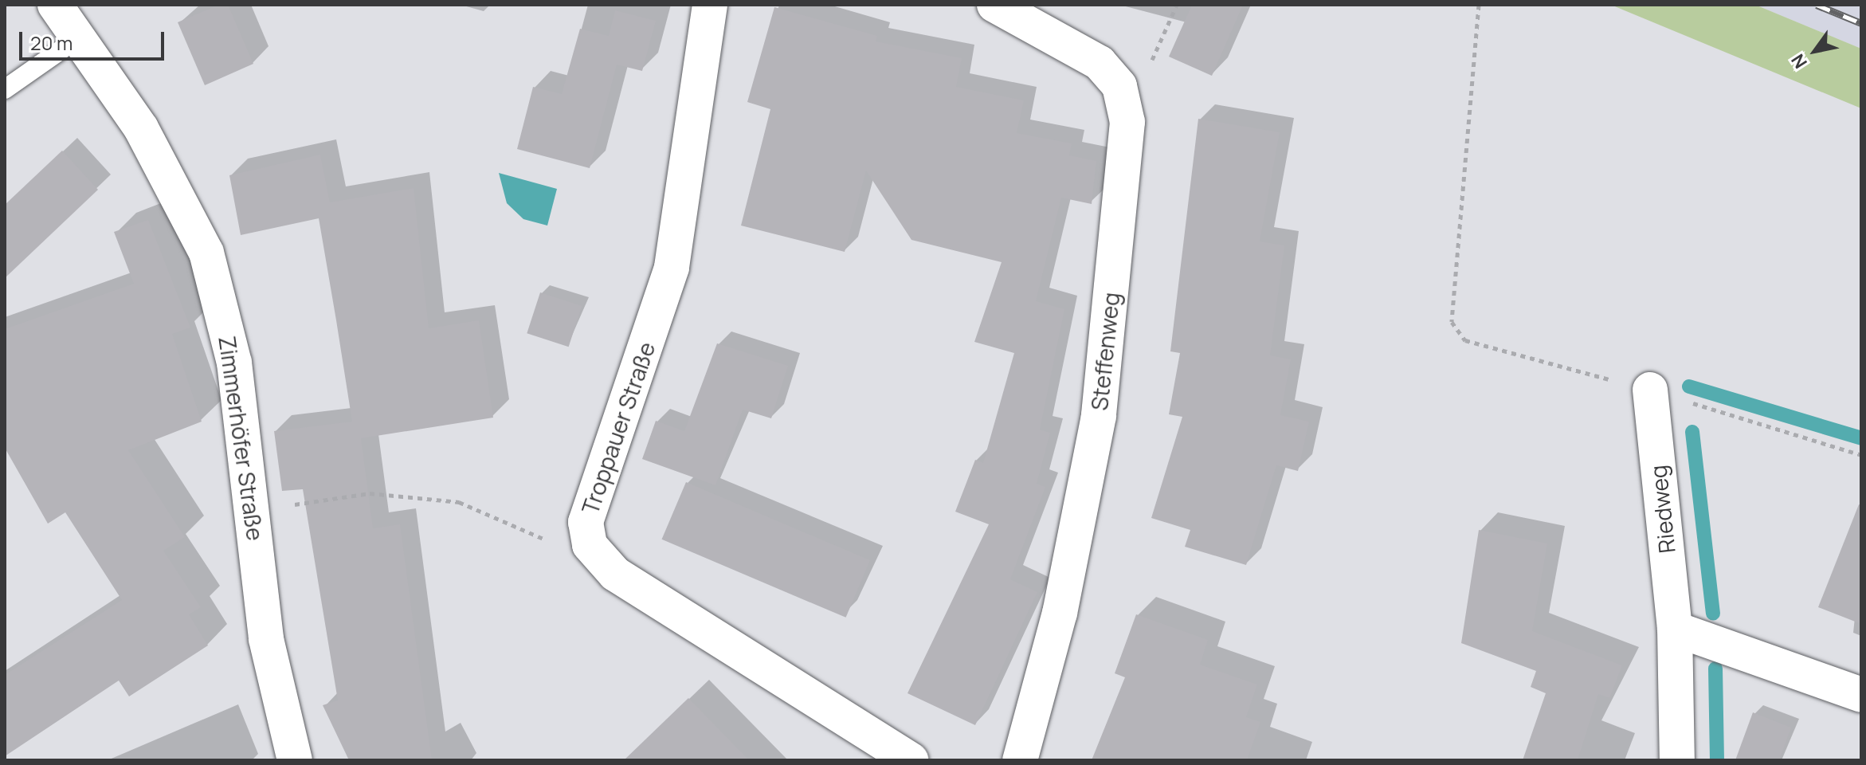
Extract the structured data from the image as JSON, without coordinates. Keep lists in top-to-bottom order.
{
  "streets": {
    "street": [
      "Steffenweg",
      "Troppauer Straße",
      "Zimmerhöfer Straße",
      "Riedweg"
    ]
  },
  "scale_bar": "20 m",
  "north": "bottom left"
}
